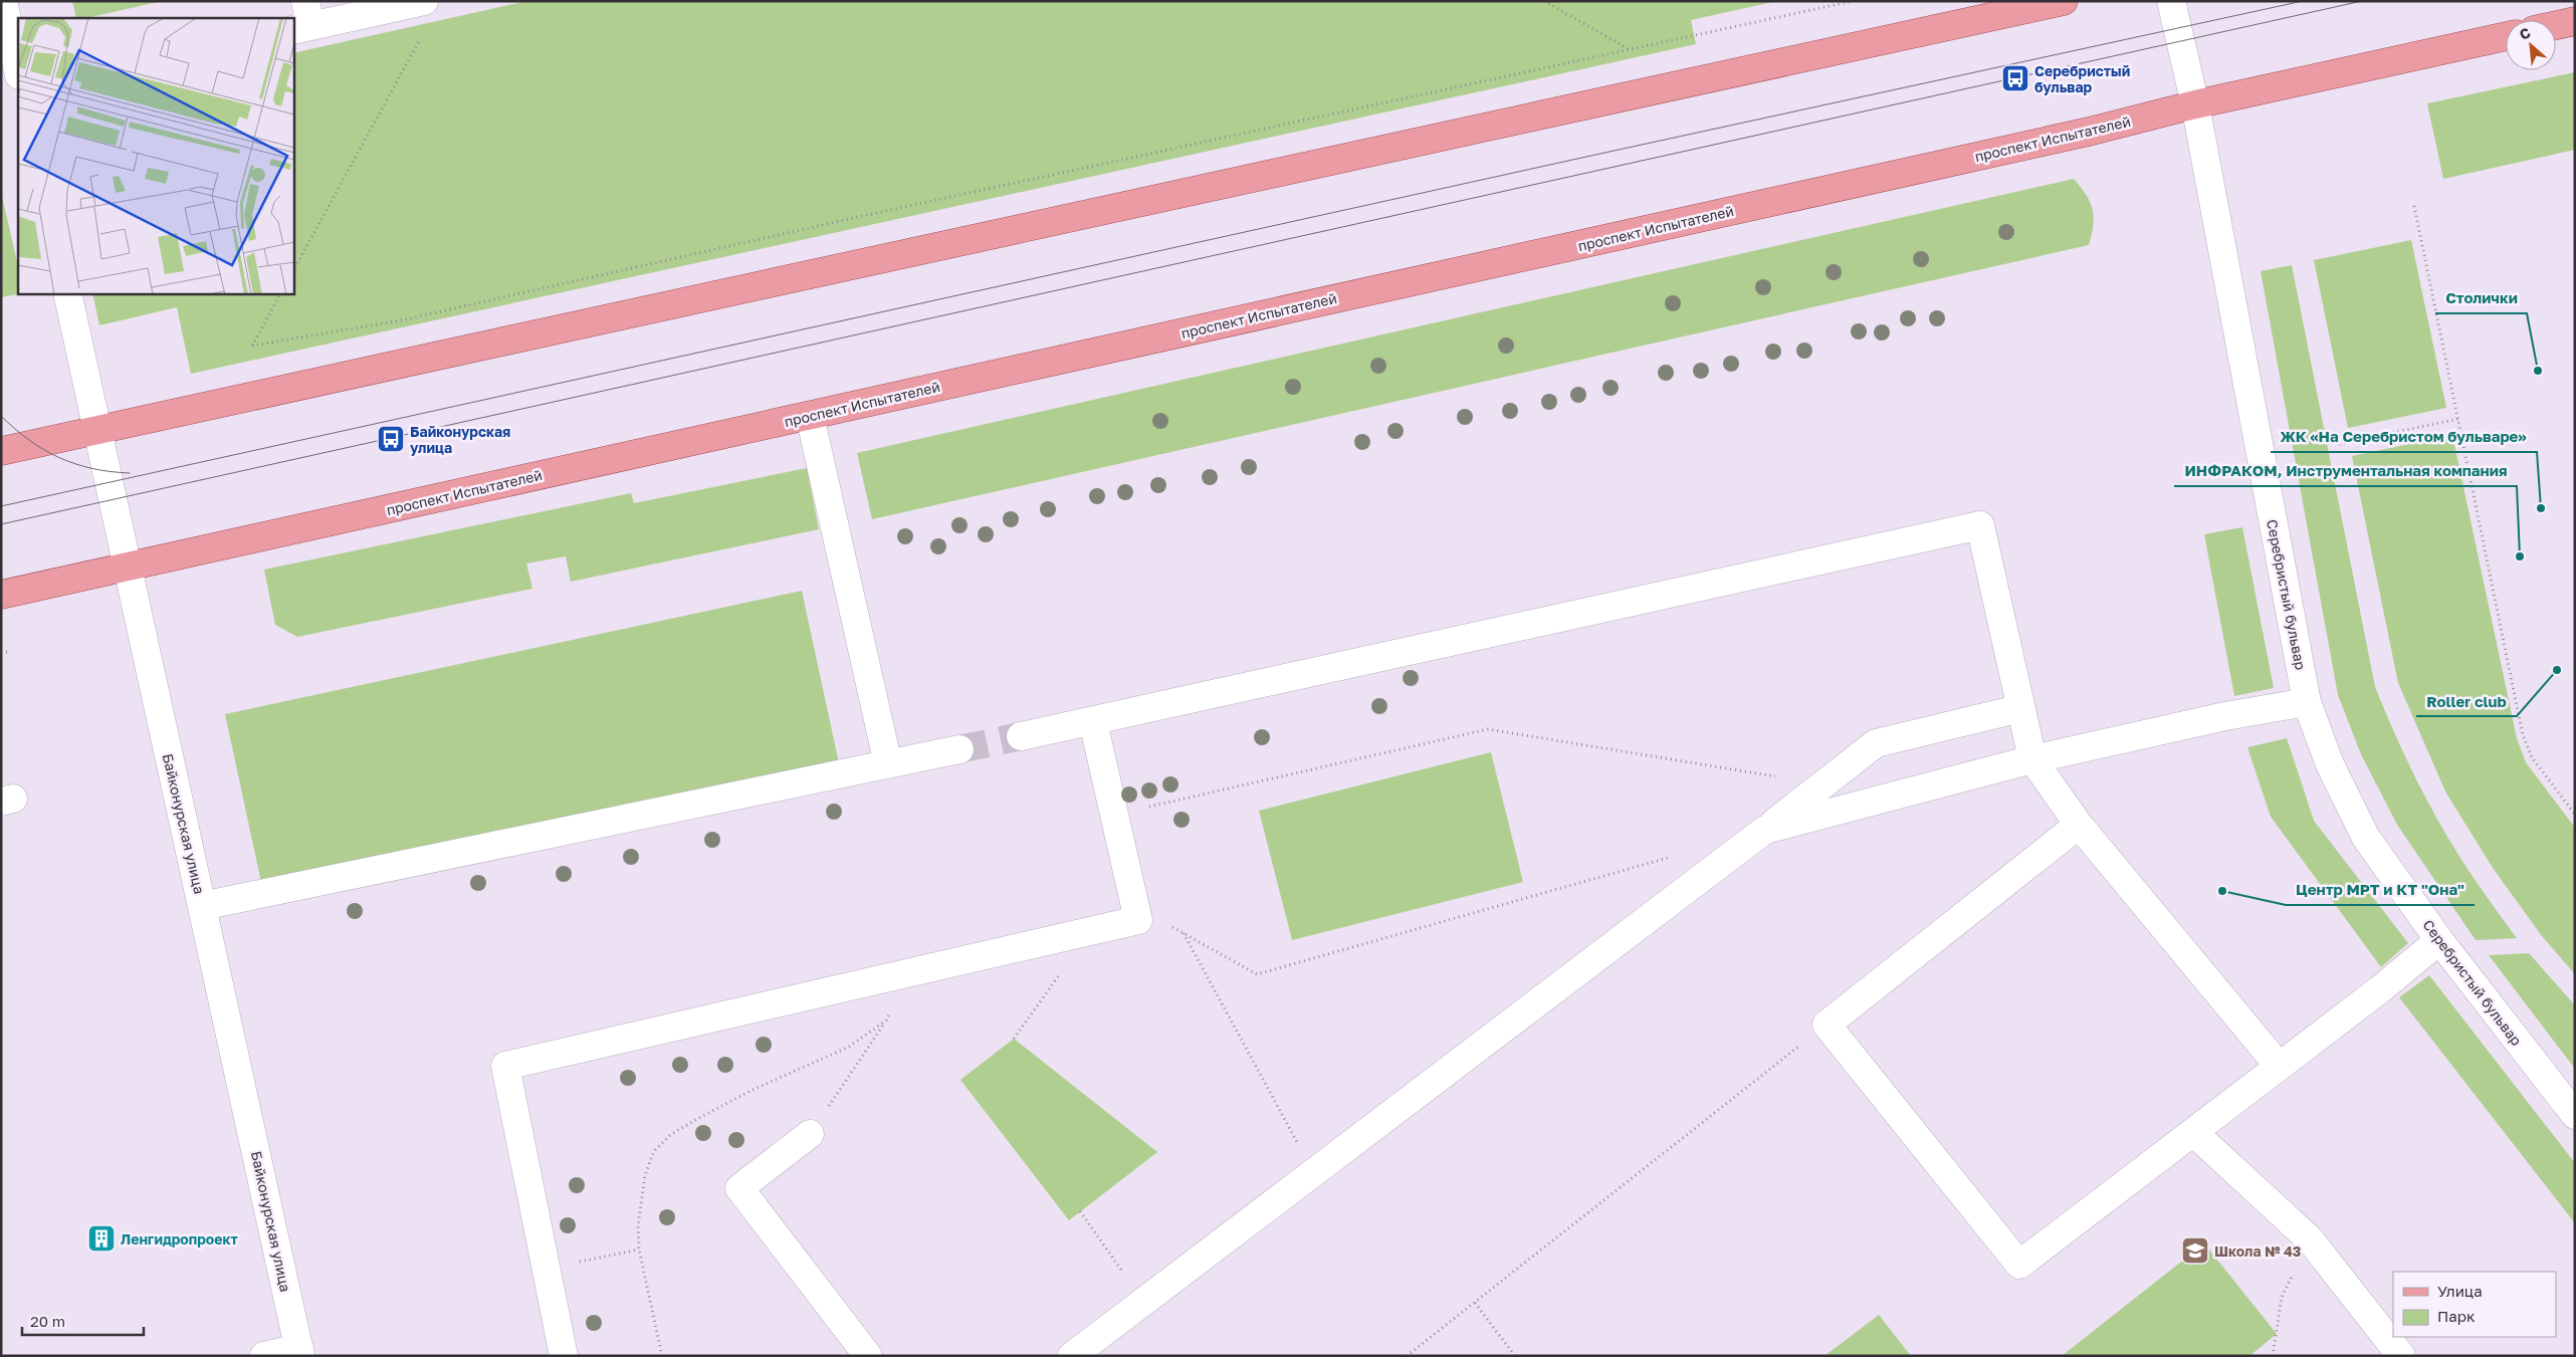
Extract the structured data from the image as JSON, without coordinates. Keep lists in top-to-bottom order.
{
  "streets": {
    "main road": ["проспект Испытателей"],
    "street": ["Серебристый бульвар", "Байконурская улица"]
  },
  "crossings": [
    ["проспект Испытателей", "Серебристый бульвар"],
    ["проспект Испытателей", "Байконурская улица"]
  ],
  "places": {
    "bus stop": ["Серебристый бульвар", "Байконурская улица"],
    "other": [
      "Столички",
      "ЖК «На Серебристом бульваре»",
      "ИНФРАКОМ, Инструментальная компания",
      "Roller club",
      "Центр МРТ и КТ \"Она\""
    ],
    "building": ["Ленгидропроект"],
    "school or university": ["Школа № 43"]
  },
  "legend": ["Улица", "Парк"],
  "scale_bar": "20 m",
  "north": "top left"
}
